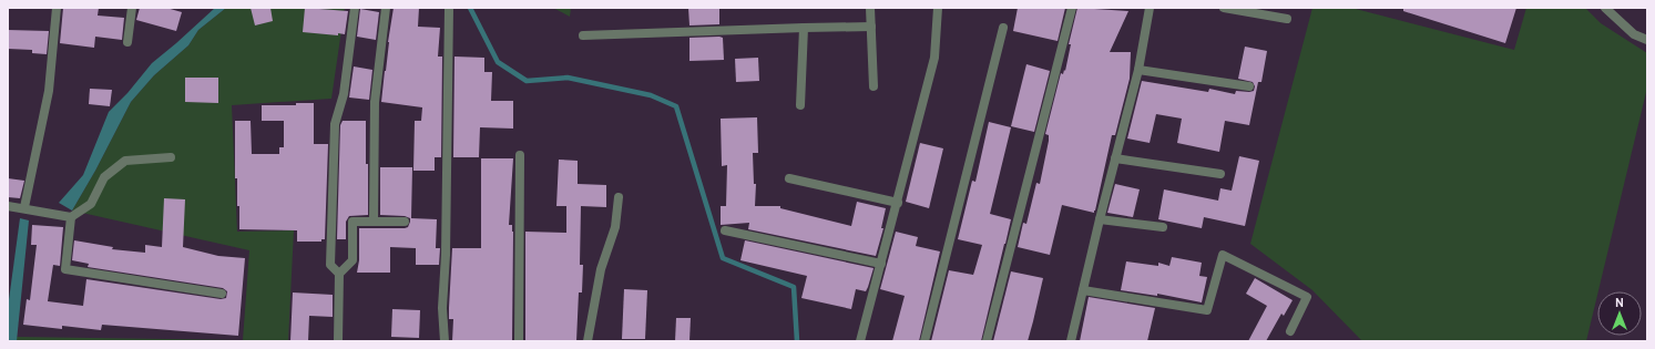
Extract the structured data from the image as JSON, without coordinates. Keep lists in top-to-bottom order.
{
  "north": "top"
}
